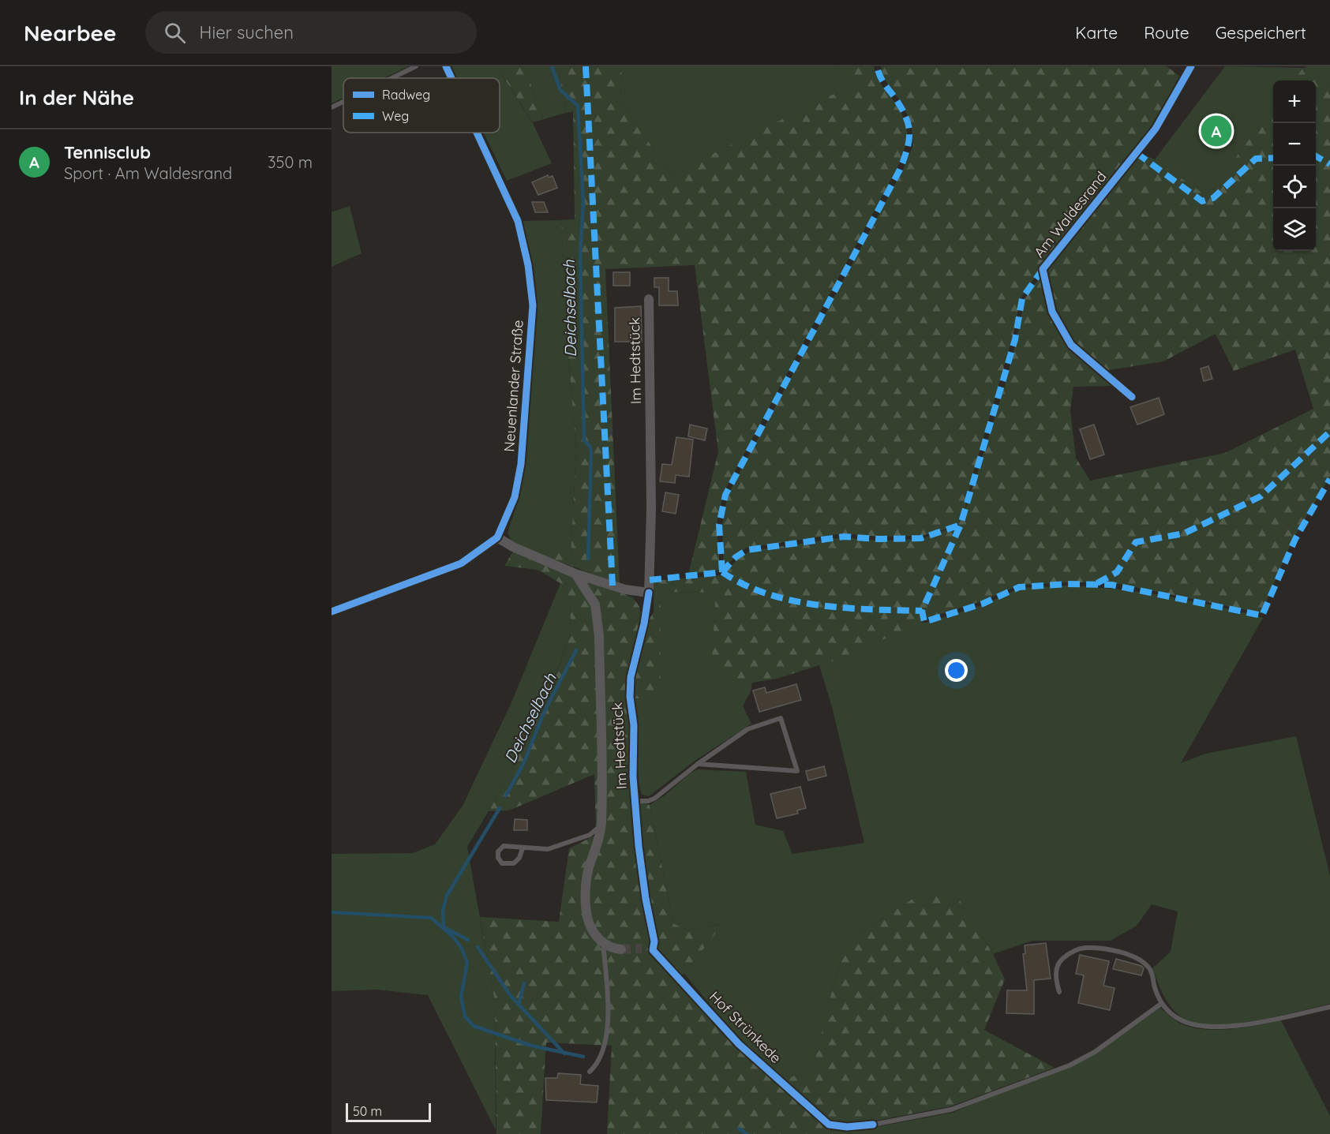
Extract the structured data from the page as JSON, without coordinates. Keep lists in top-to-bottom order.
{
  "streets": {
    "street": [
      "Am Waldesrand",
      "Im Hedtstück",
      "Neuenlander Straße",
      "Hof Strünkede"
    ]
  },
  "crossings": [
    ["Im Hedtstück", "Hof Strünkede"]
  ],
  "water": ["Deichselbach"],
  "legend": ["Radweg", "Weg"],
  "scale_bar": "50 m",
  "page": {
    "header": "Nearbee",
    "search": "Hier suchen",
    "nav": ["Karte", "Route", "Gespeichert"],
    "heading": "In der Nähe",
    "map_buttons": ["+", "−"],
    "pins": "A",
    "list": [
      {
        "mark": "A",
        "name": "Tennisclub",
        "note": "Sport · Am Waldesrand",
        "value": "350 m"
      }
    ],
    "scale": "50 m"
  }
}
